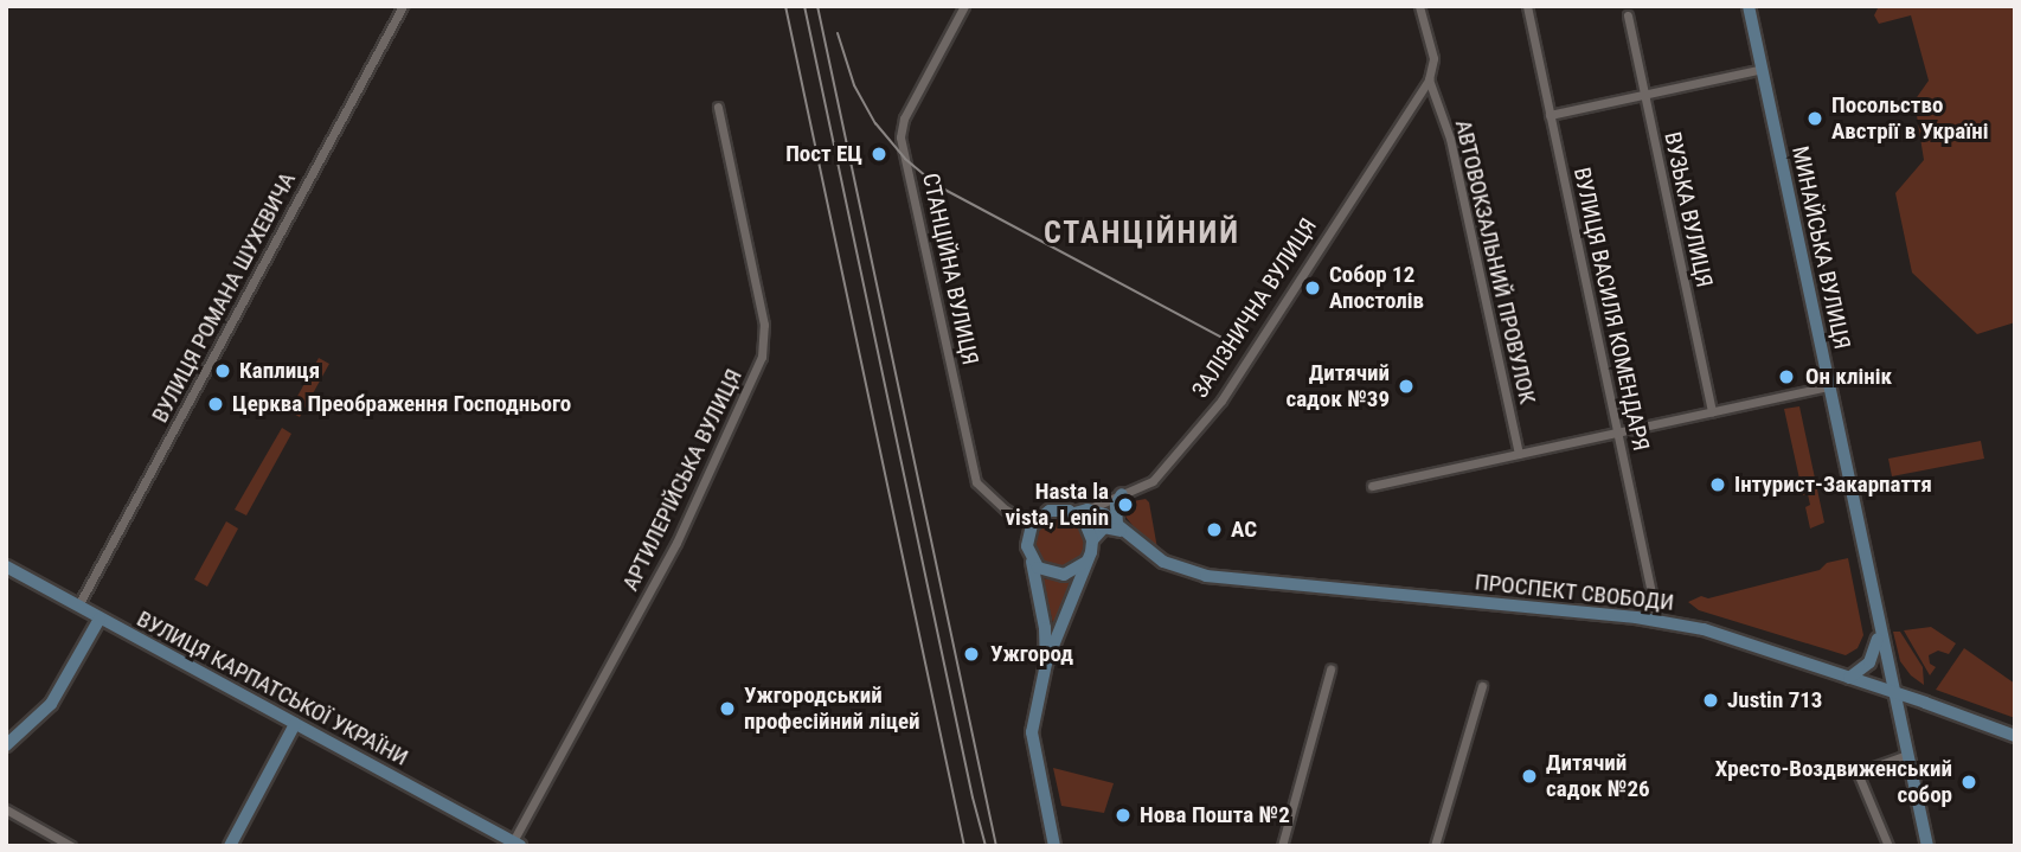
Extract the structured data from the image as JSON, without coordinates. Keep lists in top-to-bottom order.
{
  "streets": {
    "main road": ["МИНАЙСЬКА ВУЛИЦЯ", "ПРОСПЕКТ СВОБОДИ", "ВУЛИЦЯ КАРПАТСЬКОЇ УКРАЇНИ"],
    "street": [
      "ВУЗЬКА ВУЛИЦЯ",
      "АВТОВОКЗАЛЬНИЙ ПРОВУЛОК",
      "СТАНЦІЙНА ВУЛИЦЯ",
      "ВУЛИЦЯ РОМАНА ШУХЕВИЧА",
      "ЗАЛІЗНИЧНА ВУЛИЦЯ",
      "ВУЛИЦЯ ВАСИЛЯ КОМЕНДАРЯ",
      "АРТИЛЕРІЙСЬКА ВУЛИЦЯ"
    ]
  },
  "crossings": [
    ["МИНАЙСЬКА ВУЛИЦЯ", "ПРОСПЕКТ СВОБОДИ"],
    ["АВТОВОКЗАЛЬНИЙ ПРОВУЛОК", "ЗАЛІЗНИЧНА ВУЛИЦЯ"],
    ["СТАНЦІЙНА ВУЛИЦЯ", "ЗАЛІЗНИЧНА ВУЛИЦЯ"],
    ["СТАНЦІЙНА ВУЛИЦЯ", "ПРОСПЕКТ СВОБОДИ"],
    ["ВУЛИЦЯ РОМАНА ШУХЕВИЧА", "ВУЛИЦЯ КАРПАТСЬКОЇ УКРАЇНИ"],
    ["ЗАЛІЗНИЧНА ВУЛИЦЯ", "ПРОСПЕКТ СВОБОДИ"],
    ["ВУЛИЦЯ ВАСИЛЯ КОМЕНДАРЯ", "ПРОСПЕКТ СВОБОДИ"],
    ["АРТИЛЕРІЙСЬКА ВУЛИЦЯ", "ВУЛИЦЯ КАРПАТСЬКОЇ УКРАЇНИ"]
  ],
  "districts": ["СТАНЦІЙНИЙ"],
  "places": [
    "Посольство Австрії в Україні",
    "Пост ЕЦ",
    "Собор 12 Апостолів",
    "Каплиця",
    "Он клінік",
    "Дитячий садок №39",
    "Церква Преображення Господнього",
    "Інтурист-Закарпаття",
    "Hasta la vista, Lenin",
    "AC",
    "Ужгород",
    "Justin 713",
    "Ужгородський професійний ліцей",
    "Дитячий садок №26",
    "Хресто-Воздвиженський собор",
    "Нова Пошта №2"
  ]
}
